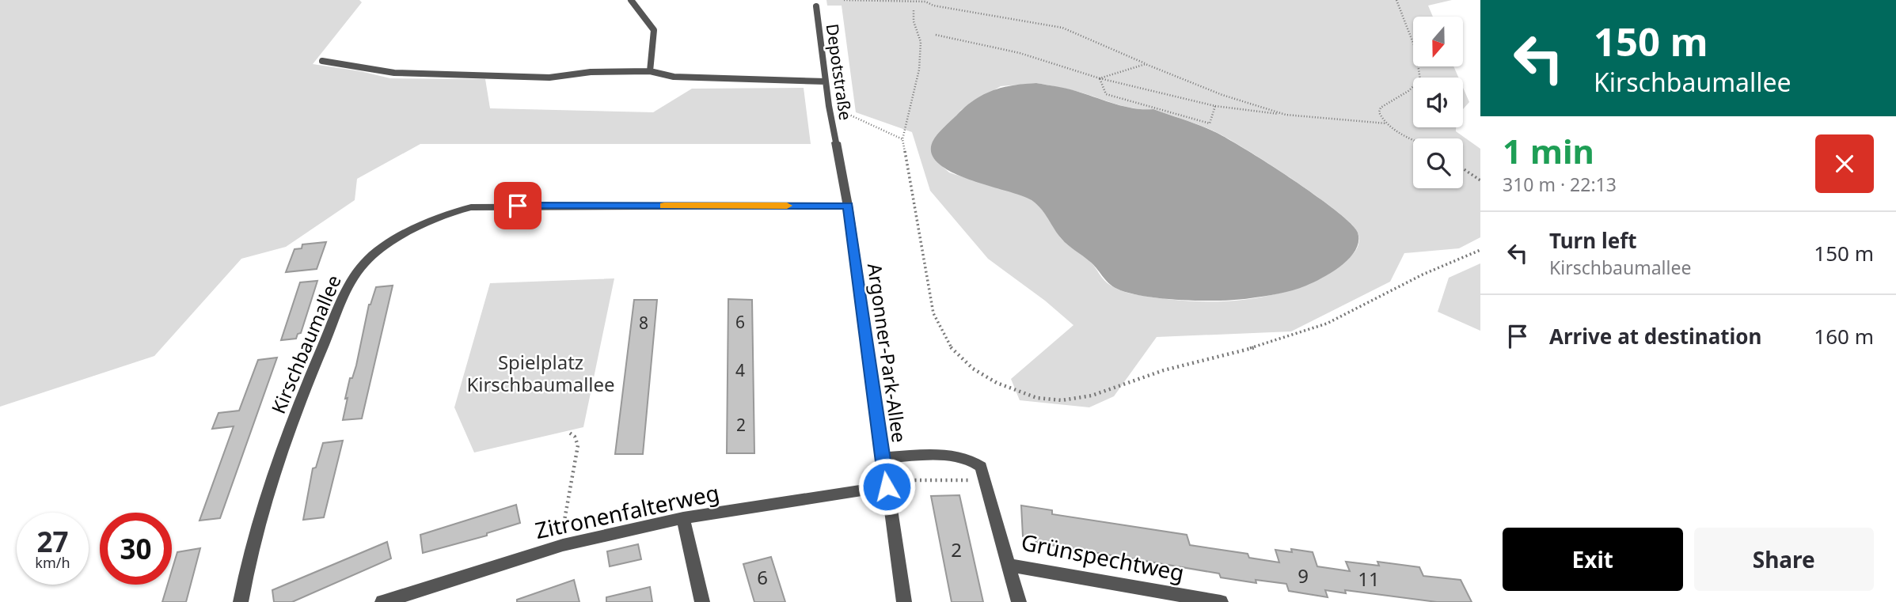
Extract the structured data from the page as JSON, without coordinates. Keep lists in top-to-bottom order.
{
  "streets": {
    "street": [
      "Kirschbaumallee",
      "Argonner-Park-Allee",
      "Zitronenfalterweg",
      "Grünspechtweg"
    ],
    "lane": ["Depotstraße"]
  },
  "crossings": [
    ["Depotstraße", "Argonner-Park-Allee"],
    ["Kirschbaumallee", "Argonner-Park-Allee"],
    ["Argonner-Park-Allee", "Zitronenfalterweg"],
    ["Argonner-Park-Allee", "Grünspechtweg"]
  ],
  "parks": ["Spielplatz Kirschbaumallee"],
  "house_numbers": [
    "6",
    "8",
    "4",
    "2",
    "2",
    "9",
    "6",
    "11"
  ],
  "north": "bottom",
  "page": {
    "turn": ["150 m", "Kirschbaumallee"],
    "heading": ["1 min", "310 m · 22:13"],
    "list": [
      {
        "name": "Turn left",
        "note": "Kirschbaumallee",
        "value": "150 m"
      },
      {
        "name": "Arrive at destination",
        "value": "160 m"
      }
    ],
    "speed": "27 km/h",
    "limit": "30",
    "buttons": ["Exit", "Share"]
  }
}
